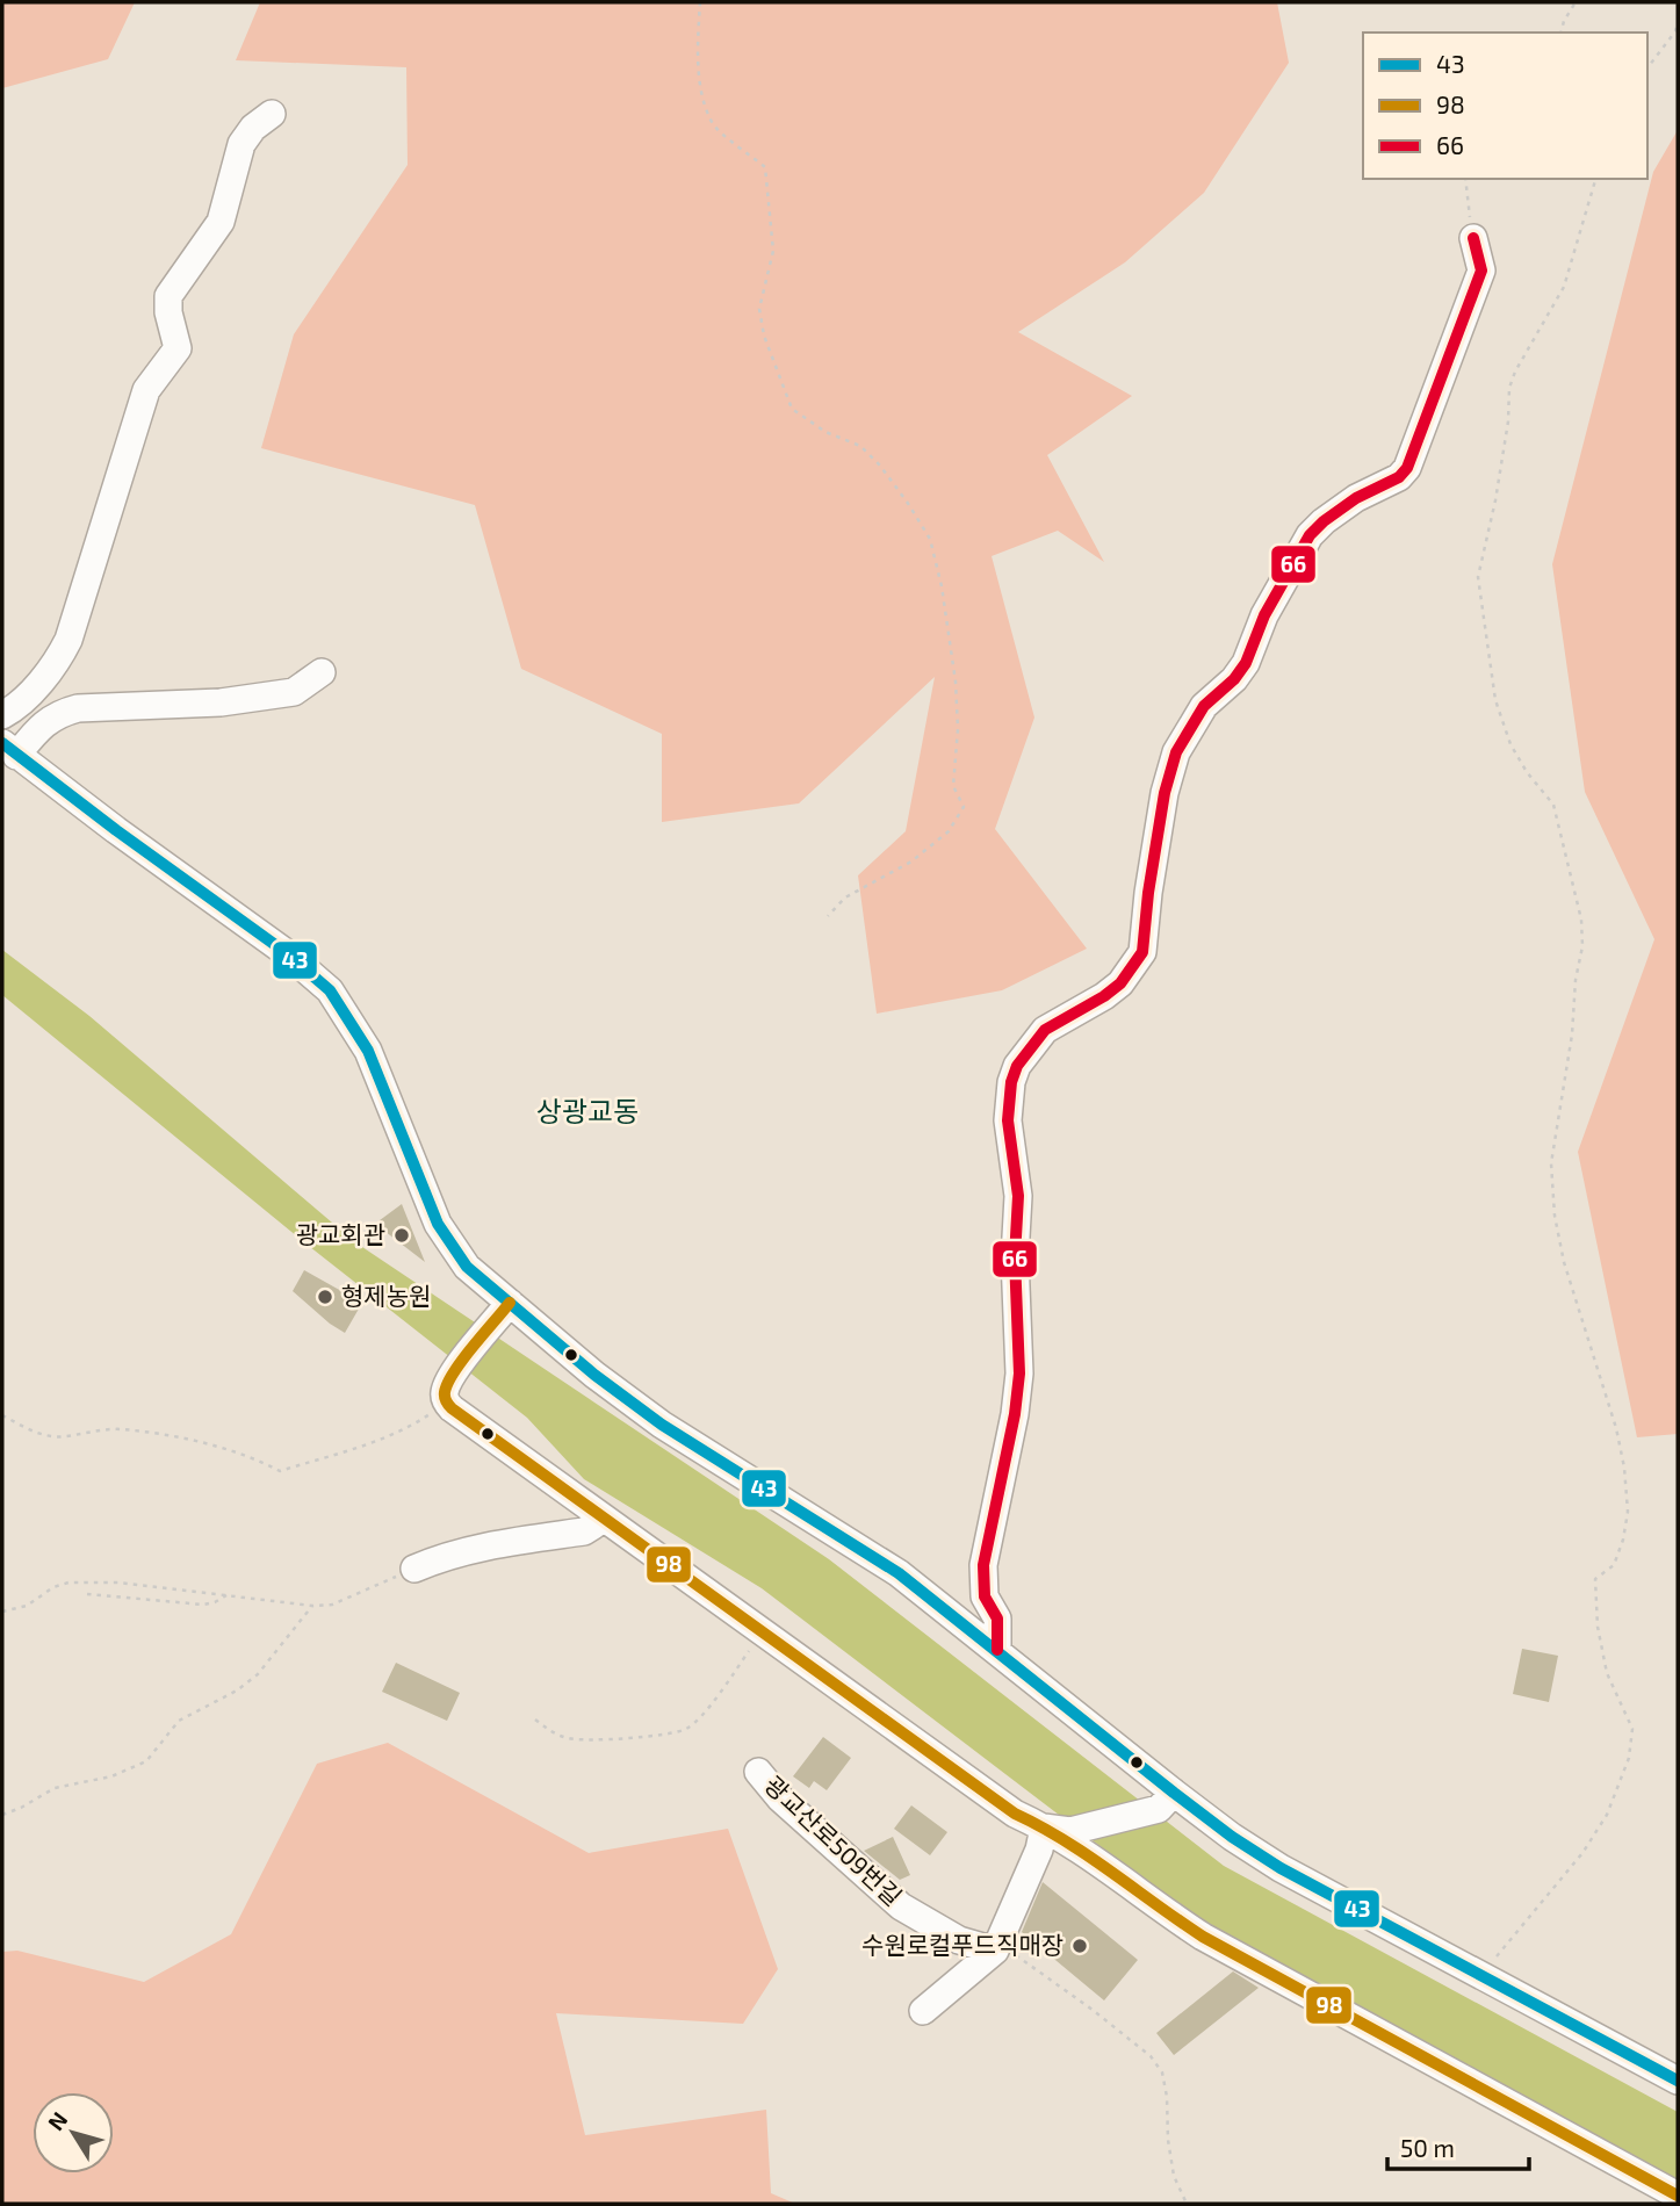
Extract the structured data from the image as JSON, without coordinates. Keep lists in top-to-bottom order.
{
  "streets": {
    "street": ["광교산로509번길"]
  },
  "districts": ["상광교동"],
  "places": ["광교회관", "형제농원", "수원로컬푸드직매장"],
  "lines": ["transit line 66", "transit line 43", "transit line 98"],
  "legend": ["43", "98", "66"],
  "scale_bar": "50 m",
  "north": "top left"
}
